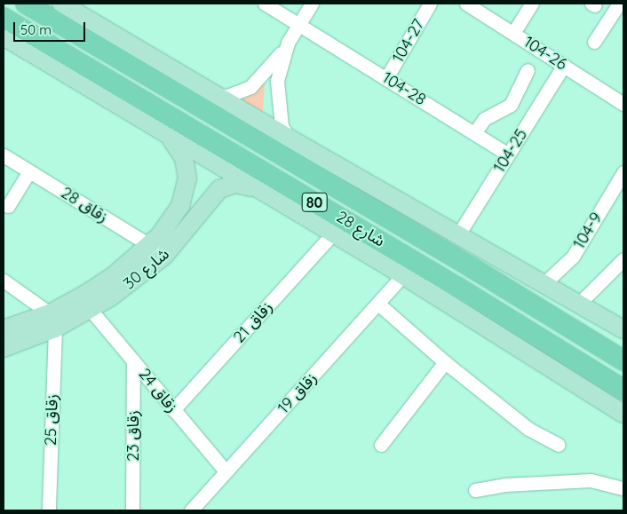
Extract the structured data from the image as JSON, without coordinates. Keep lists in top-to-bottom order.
{
  "streets": {
    "highway": ["80", "شارع 28"],
    "main road": ["شارع 30"],
    "street": [
      "104-27",
      "104-26",
      "104-28",
      "104-25",
      "زقاق 28",
      "104-9",
      "زقاق 21",
      "زقاق 24",
      "زقاق 19",
      "زقاق 25",
      "زقاق 23"
    ]
  },
  "crossings": [
    ["104-27", "104-28"],
    ["104-26", "104-25"],
    ["104-28", "104-25"],
    ["زقاق 28", "شارع 30"],
    ["شارع 30", "زقاق 24"],
    ["شارع 30", "زقاق 25"],
    ["زقاق 21", "زقاق 24"],
    ["زقاق 24", "زقاق 19"],
    ["زقاق 24", "زقاق 23"]
  ],
  "scale_bar": "50 m"
}
